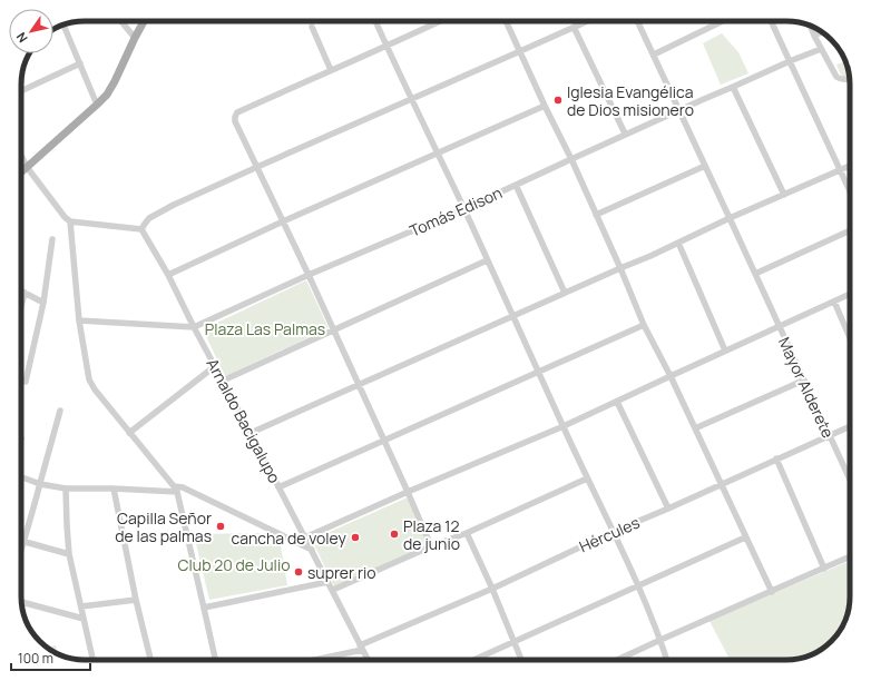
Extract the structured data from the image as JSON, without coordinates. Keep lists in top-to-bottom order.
{
  "streets": {
    "street": [
      "Tomás Edison",
      "Mayor Alderete",
      "Arnaldo Bacigalupo",
      "Hércules"
    ]
  },
  "crossings": [
    ["Tomás Edison", "Mayor Alderete"],
    ["Tomás Edison", "Arnaldo Bacigalupo"],
    ["Mayor Alderete", "Hércules"],
    ["Arnaldo Bacigalupo", "Hércules"]
  ],
  "parks": ["Plaza Las Palmas", "Club 20 de Julio"],
  "places": [
    "Iglesia Evangélica de Dios misionero",
    "Capilla Señor de las palmas",
    "Plaza 12 de junio",
    "cancha de voley",
    "suprer rio"
  ],
  "scale_bar": "100 m",
  "north": "bottom left"
}
